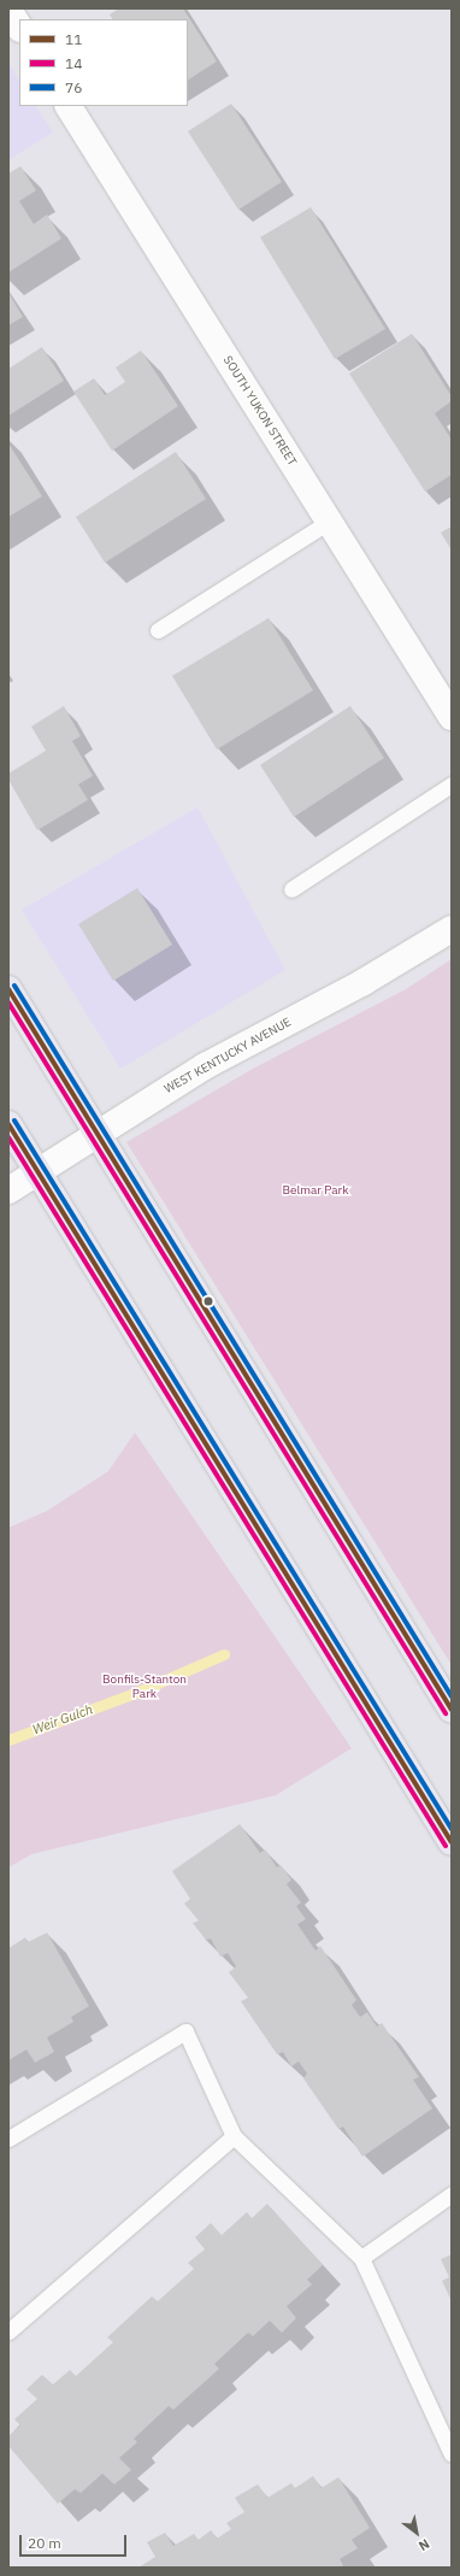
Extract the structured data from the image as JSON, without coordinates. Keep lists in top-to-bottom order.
{
  "streets": {
    "street": ["SOUTH YUKON STREET", "WEST KENTUCKY AVENUE"]
  },
  "water": ["Weir Gulch"],
  "parks": ["Belmar Park", "Bonfils-Stanton Park"],
  "lines": ["transit line 76", "transit line 11", "transit line 14"],
  "legend": ["11", "14", "76"],
  "scale_bar": "20 m",
  "north": "bottom right"
}
